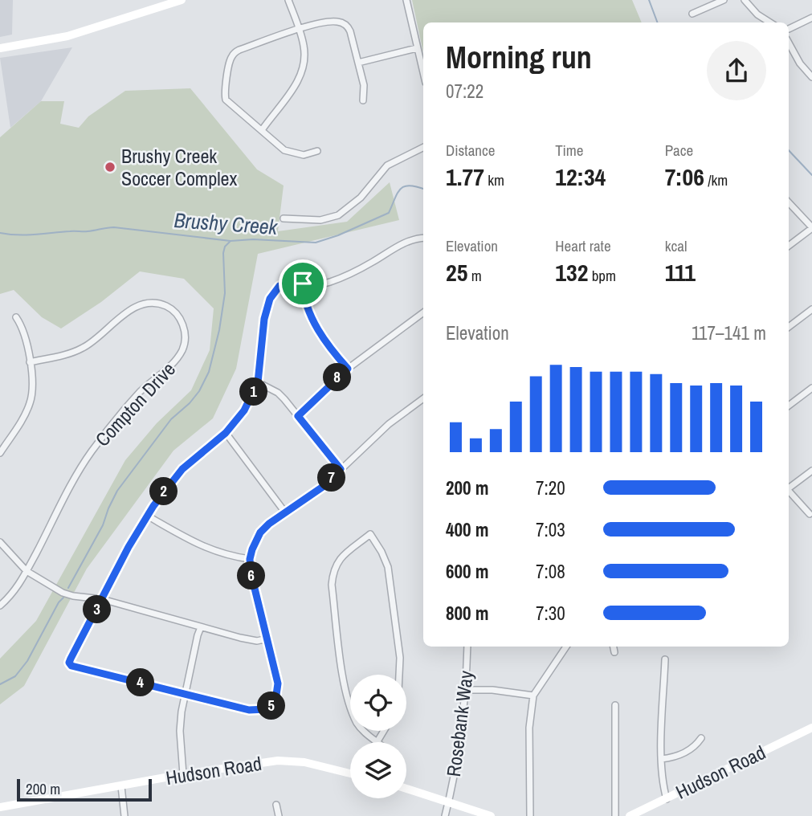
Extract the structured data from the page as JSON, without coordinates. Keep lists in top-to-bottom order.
{
  "streets": {
    "street": ["Compton Drive", "Rosebank Way", "Hudson Road"]
  },
  "water": ["Brushy Creek"],
  "places": ["Brushy Creek Soccer Complex"],
  "scale_bar": "200 m",
  "page": {
    "heading": ["Morning run", "07:22"],
    "stats": [
      ["Distance", "1.77 km"],
      ["Time", "12:34"],
      ["Pace", "7:06 /km"],
      ["Elevation", "25 m"],
      ["Heart rate", "132 bpm"],
      ["kcal", "111"]
    ],
    "chart": ["Elevation", "117–141 m"],
    "pins": [
      "8",
      "1",
      "7",
      "2",
      "6",
      "3",
      "4",
      "5"
    ],
    "list": [
      {
        "name": "200 m",
        "note": "7:20"
      },
      {
        "name": "400 m",
        "note": "7:03"
      },
      {
        "name": "600 m",
        "note": "7:08"
      },
      {
        "name": "800 m",
        "note": "7:30"
      }
    ],
    "scale": "200 m"
  }
}
